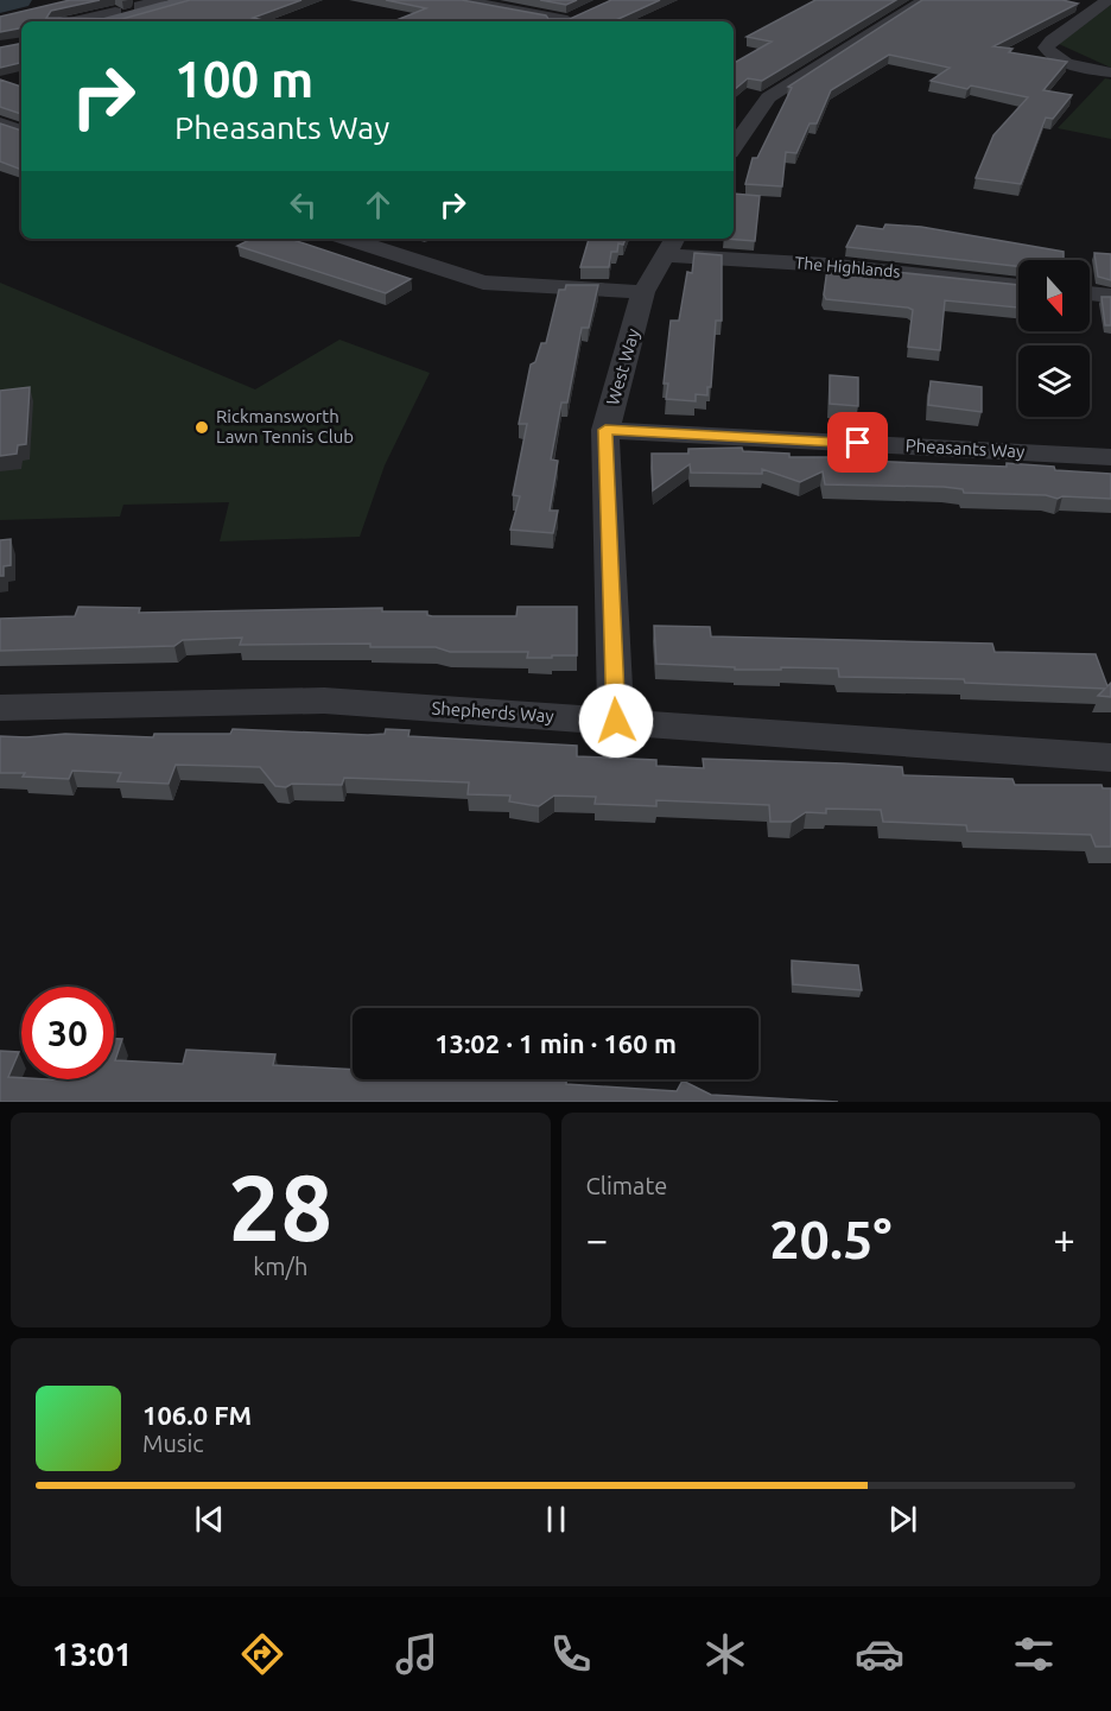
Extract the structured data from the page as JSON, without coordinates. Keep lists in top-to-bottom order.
{
  "streets": {
    "street": [
      "The Highlands",
      "West Way",
      "Pheasants Way",
      "Shepherds Way"
    ]
  },
  "crossings": [
    ["The Highlands", "West Way"],
    ["West Way", "Pheasants Way"],
    ["West Way", "Shepherds Way"]
  ],
  "places": ["Rickmansworth Lawn Tennis Club"],
  "north": "bottom",
  "page": {
    "turn": ["100 m", "Pheasants Way"],
    "limit": "30",
    "trip": "13:02 · 1 min · 160 m",
    "tile": [
      ["28", "km/h"],
      "Climate"
    ],
    "heat": ["−", "20.5°", "+"],
    "song": ["106.0 FM", "Music"],
    "tabs": "13:01"
  }
}
